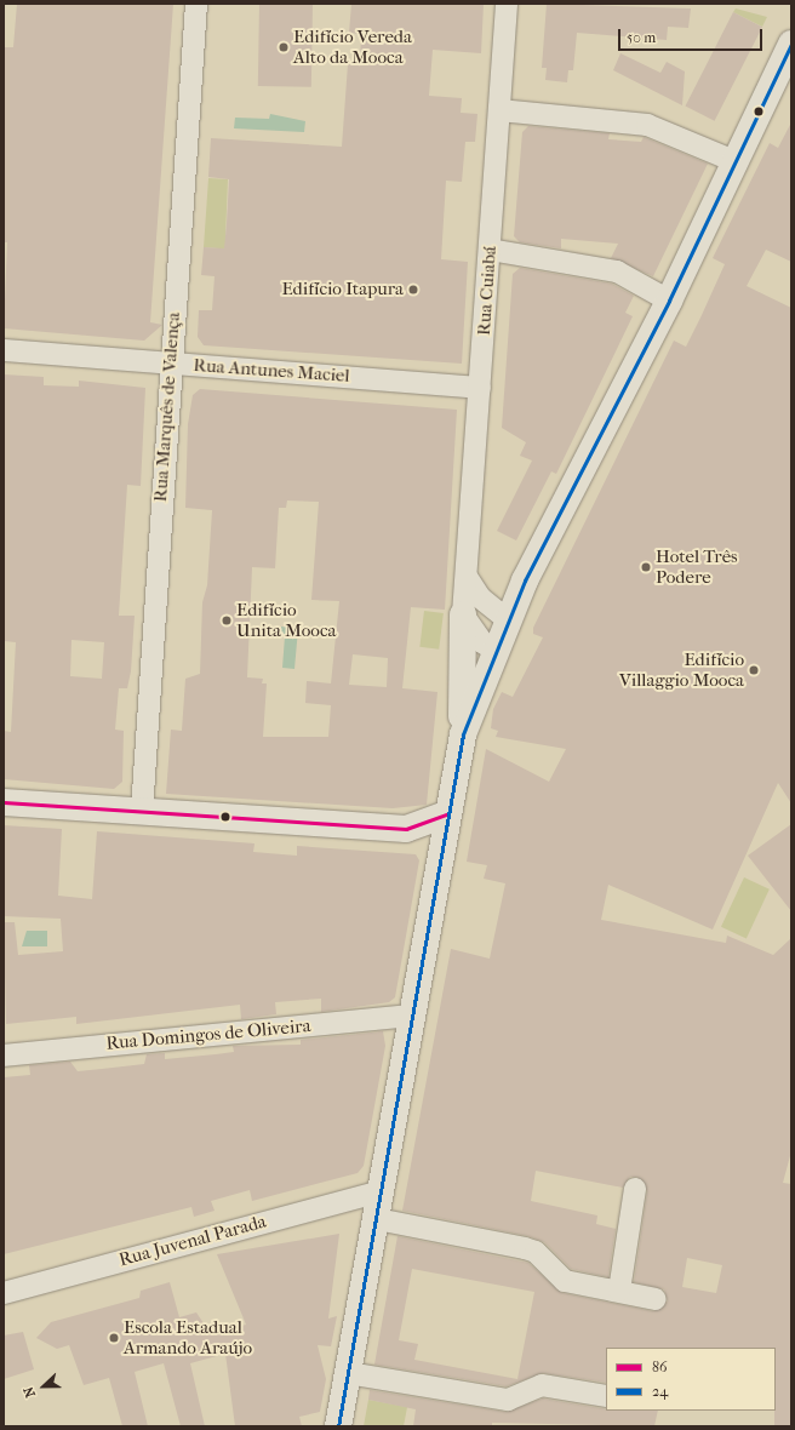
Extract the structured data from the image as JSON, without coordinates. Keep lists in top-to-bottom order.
{
  "streets": {
    "street": [
      "Rua Cuiabá",
      "Rua Antunes Maciel",
      "Rua Marquês de Valença",
      "Rua Domingos de Oliveira",
      "Rua Juvenal Parada"
    ]
  },
  "crossings": [
    ["Rua Cuiabá", "Rua Antunes Maciel"],
    ["Rua Antunes Maciel", "Rua Marquês de Valença"]
  ],
  "places": [
    "Edifício Vereda Alto da Mooca",
    "Edifício Itapura",
    "Hotel Três Podere",
    "Edifício Unita Mooca",
    "Edifício Villaggio Mooca",
    "Escola Estadual Armando Araújo"
  ],
  "lines": ["transit line 24", "transit line 86"],
  "legend": ["86", "24"],
  "scale_bar": "50 m",
  "north": "left"
}
